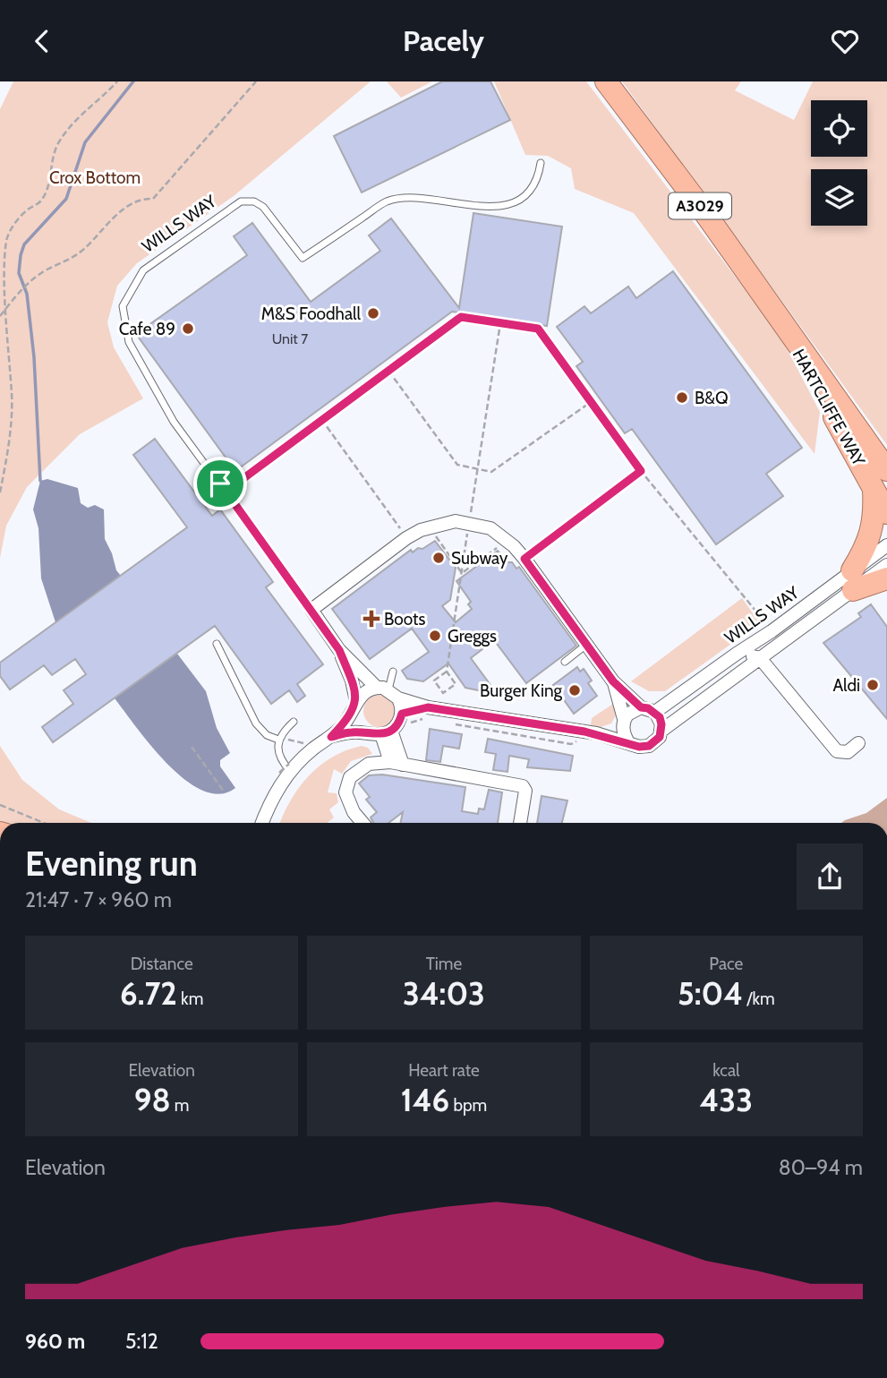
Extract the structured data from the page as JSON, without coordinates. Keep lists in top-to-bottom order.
{
  "streets": {
    "highway": ["A3029", "HARTCLIFFE WAY"],
    "street": ["WILLS WAY"]
  },
  "parks": ["Crox Bottom"],
  "places": {
    "other": [
      "M&S Foodhall",
      "Cafe 89",
      "B&Q",
      "Subway",
      "Greggs",
      "Aldi",
      "Burger King"
    ],
    "health": ["Boots"]
  },
  "house_numbers": ["Unit 7"],
  "page": {
    "header": "Pacely",
    "heading": ["Evening run", "21:47 · 7 × 960 m"],
    "stats": [
      ["Distance", "6.72 km"],
      ["Time", "34:03"],
      ["Pace", "5:04 /km"],
      ["Elevation", "98 m"],
      ["Heart rate", "146 bpm"],
      ["kcal", "433"]
    ],
    "chart": ["Elevation", "80–94 m"],
    "list": [
      {
        "name": "960 m",
        "note": "5:12"
      }
    ]
  }
}
